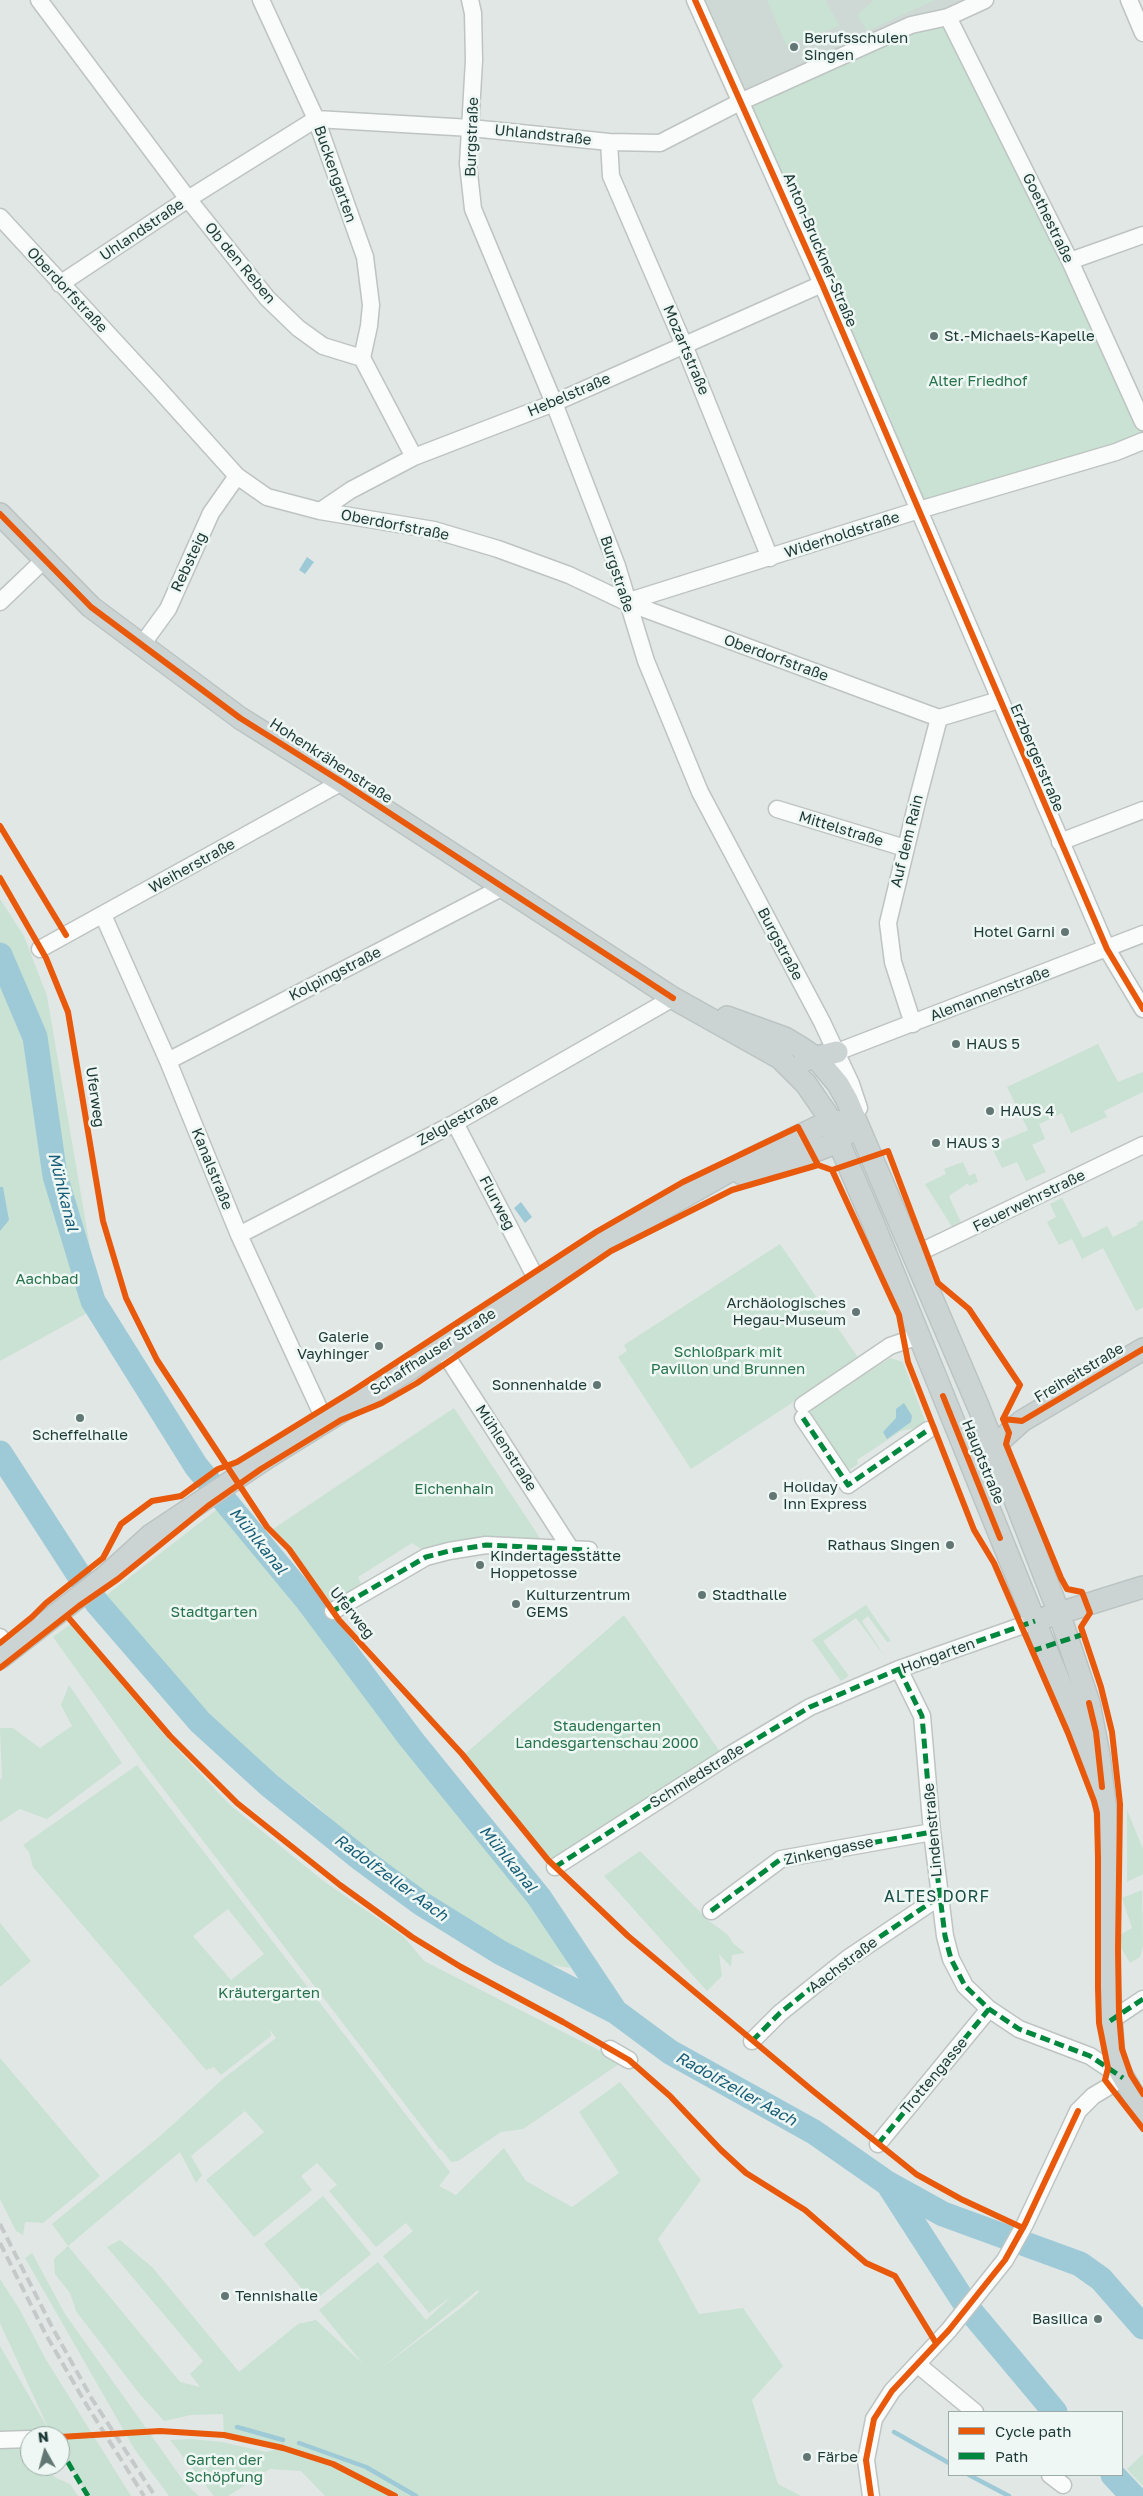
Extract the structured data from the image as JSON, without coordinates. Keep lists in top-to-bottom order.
{
  "streets": {
    "main road": [
      "Hohenkrähenstraße",
      "Schaffhauser Straße",
      "Freiheitstraße",
      "Hauptstraße"
    ],
    "street": [
      "Uhlandstraße",
      "Burgstraße",
      "Buckengarten",
      "Goethestraße",
      "Anton-Bruckner-Straße",
      "Ob den Reben",
      "Oberdorfstraße",
      "Mozartstraße",
      "Hebelstraße",
      "Widerholdstraße",
      "Rebsteig",
      "Erzbergerstraße",
      "Mittelstraße",
      "Auf dem Rain",
      "Weiherstraße",
      "Kolpingstraße",
      "Alemannenstraße",
      "Zelglestraße",
      "Kanalstraße",
      "Feuerwehrstraße",
      "Flurweg",
      "Mühlenstraße",
      "Hohgarten",
      "Schmiedstraße",
      "Lindenstraße",
      "Zinkengasse",
      "Aachstraße",
      "Trottengasse"
    ],
    "cycle path": ["Uferweg"]
  },
  "crossings": [
    ["Uhlandstraße", "Burgstraße"],
    ["Uhlandstraße", "Buckengarten"],
    ["Uhlandstraße", "Goethestraße"],
    ["Uhlandstraße", "Anton-Bruckner-Straße"],
    ["Uhlandstraße", "Ob den Reben"],
    ["Uhlandstraße", "Oberdorfstraße"],
    ["Uhlandstraße", "Mozartstraße"],
    ["Burgstraße", "Oberdorfstraße"],
    ["Burgstraße", "Hebelstraße"],
    ["Burgstraße", "Widerholdstraße"],
    ["Burgstraße", "Hohenkrähenstraße"],
    ["Burgstraße", "Alemannenstraße"],
    ["Burgstraße", "Schaffhauser Straße"],
    ["Burgstraße", "Hauptstraße"],
    ["Buckengarten", "Ob den Reben"],
    ["Anton-Bruckner-Straße", "Hebelstraße"],
    ["Anton-Bruckner-Straße", "Widerholdstraße"],
    ["Anton-Bruckner-Straße", "Erzbergerstraße"],
    ["Oberdorfstraße", "Hebelstraße"],
    ["Oberdorfstraße", "Widerholdstraße"],
    ["Oberdorfstraße", "Rebsteig"],
    ["Oberdorfstraße", "Auf dem Rain"],
    ["Mozartstraße", "Hebelstraße"],
    ["Mozartstraße", "Widerholdstraße"],
    ["Widerholdstraße", "Erzbergerstraße"],
    ["Rebsteig", "Hohenkrähenstraße"],
    ["Erzbergerstraße", "Alemannenstraße"],
    ["Hohenkrähenstraße", "Weiherstraße"],
    ["Hohenkrähenstraße", "Kolpingstraße"],
    ["Hohenkrähenstraße", "Zelglestraße"],
    ["Hohenkrähenstraße", "Schaffhauser Straße"],
    ["Hohenkrähenstraße", "Hauptstraße"],
    ["Mittelstraße", "Auf dem Rain"],
    ["Auf dem Rain", "Alemannenstraße"],
    ["Weiherstraße", "Kanalstraße"],
    ["Kolpingstraße", "Kanalstraße"],
    ["Zelglestraße", "Kanalstraße"],
    ["Zelglestraße", "Flurweg"],
    ["Kanalstraße", "Schaffhauser Straße"],
    ["Feuerwehrstraße", "Hauptstraße"],
    ["Flurweg", "Schaffhauser Straße"],
    ["Schaffhauser Straße", "Mühlenstraße"],
    ["Schaffhauser Straße", "Hauptstraße"],
    ["Freiheitstraße", "Hauptstraße"],
    ["Hauptstraße", "Hohgarten"],
    ["Hauptstraße", "Lindenstraße"],
    ["Hohgarten", "Schmiedstraße"],
    ["Hohgarten", "Lindenstraße"],
    ["Lindenstraße", "Zinkengasse"],
    ["Lindenstraße", "Aachstraße"],
    ["Lindenstraße", "Trottengasse"]
  ],
  "districts": ["ALTES DORF"],
  "water": ["Mühlkanal", "Radolfzeller Aach"],
  "parks": [
    "Alter Friedhof",
    "Aachbad",
    "Schloßpark mit Pavillon und Brunnen",
    "Eichenhain",
    "Stadtgarten",
    "Staudengarten Landesgartenschau 2000",
    "Kräutergarten",
    "Garten der Schöpfung"
  ],
  "places": [
    "Berufsschulen Singen",
    "St.-Michaels-Kapelle",
    "Hotel Garni",
    "HAUS 5",
    "HAUS 4",
    "HAUS 3",
    "Archäologisches Hegau-Museum",
    "Galerie Vayhinger",
    "Sonnenhalde",
    "Scheffelhalle",
    "Holiday Inn Express",
    "Rathaus Singen",
    "Kindertagesstätte Hoppetosse",
    "Stadthalle",
    "Kulturzentrum GEMS",
    "Tennishalle",
    "Basilica",
    "Färbe"
  ],
  "legend": ["Cycle path", "Path"],
  "north": "top"
}
